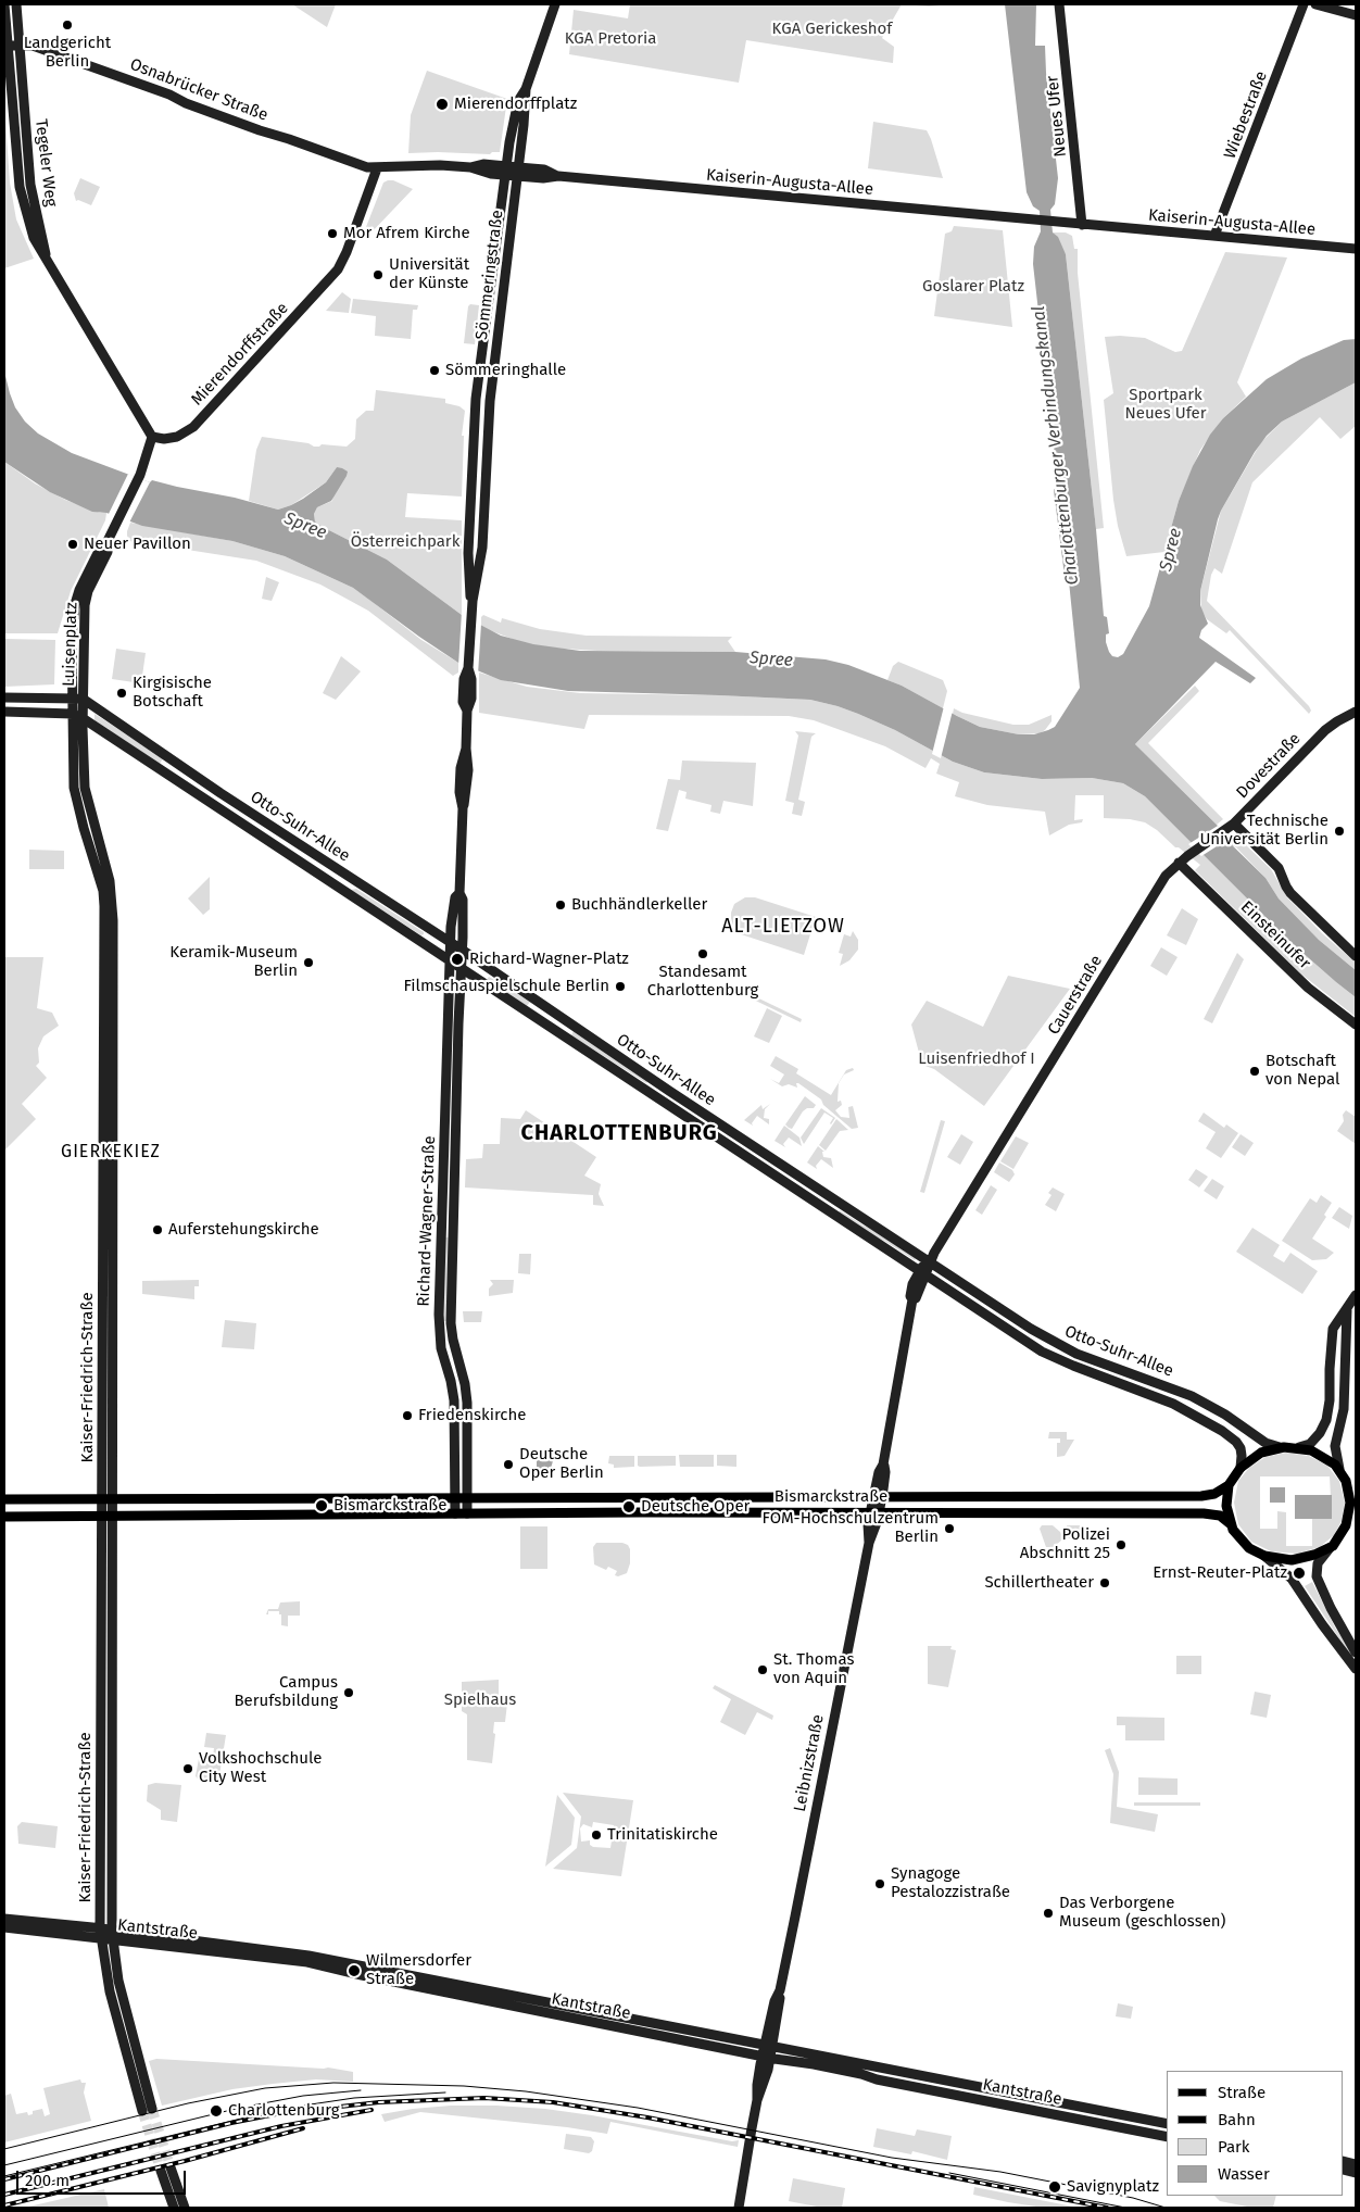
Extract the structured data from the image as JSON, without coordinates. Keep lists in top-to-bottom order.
{
  "streets": {
    "main road": [
      "Osnabrücker Straße",
      "Wiebestraße",
      "Neues Ufer",
      "Tegeler Weg",
      "Kaiserin-Augusta-Allee",
      "Sömmeringstraße",
      "Mierendorffstraße",
      "Luisenplatz",
      "Dovestraße",
      "Otto-Suhr-Allee",
      "Einsteinufer",
      "Cauerstraße",
      "Richard-Wagner-Straße",
      "Kaiser-Friedrich-Straße",
      "Bismarckstraße",
      "Leibnizstraße",
      "Kantstraße"
    ]
  },
  "crossings": [
    ["Osnabrücker Straße", "Tegeler Weg"],
    ["Osnabrücker Straße", "Mierendorffstraße"],
    ["Wiebestraße", "Kaiserin-Augusta-Allee"],
    ["Neues Ufer", "Kaiserin-Augusta-Allee"],
    ["Tegeler Weg", "Mierendorffstraße"],
    ["Kaiserin-Augusta-Allee", "Sömmeringstraße"],
    ["Luisenplatz", "Otto-Suhr-Allee"],
    ["Luisenplatz", "Kaiser-Friedrich-Straße"],
    ["Dovestraße", "Cauerstraße"],
    ["Otto-Suhr-Allee", "Cauerstraße"],
    ["Otto-Suhr-Allee", "Richard-Wagner-Straße"],
    ["Otto-Suhr-Allee", "Kaiser-Friedrich-Straße"],
    ["Otto-Suhr-Allee", "Bismarckstraße"],
    ["Otto-Suhr-Allee", "Leibnizstraße"],
    ["Einsteinufer", "Cauerstraße"],
    ["Cauerstraße", "Leibnizstraße"],
    ["Richard-Wagner-Straße", "Bismarckstraße"],
    ["Kaiser-Friedrich-Straße", "Bismarckstraße"],
    ["Kaiser-Friedrich-Straße", "Kantstraße"],
    ["Bismarckstraße", "Leibnizstraße"],
    ["Leibnizstraße", "Kantstraße"]
  ],
  "districts": ["ALT-LIETZOW", "CHARLOTTENBURG", "GIERKEKIEZ"],
  "water": ["Charlottenburger Verbindungskanal", "Spree"],
  "parks": [
    "KGA Gerickeshof",
    "KGA Pretoria",
    "Goslarer Platz",
    "Sportpark Neues Ufer",
    "Österreichpark",
    "Luisenfriedhof I",
    "Spielhaus"
  ],
  "places": [
    "Landgericht Berlin",
    "Mierendorffplatz",
    "Mor Afrem Kirche",
    "Universität der Künste",
    "Sömmeringhalle",
    "Neuer Pavillon",
    "Kirgisische Botschaft",
    "Technische Universität Berlin",
    "Buchhändlerkeller",
    "Standesamt Charlottenburg",
    "Richard-Wagner-Platz",
    "Keramik-Museum Berlin",
    "Filmschauspielschule Berlin",
    "Botschaft von Nepal",
    "Auferstehungskirche",
    "Friedenskirche",
    "Deutsche Oper Berlin",
    "Bismarckstraße",
    "Deutsche Oper",
    "FOM-Hochschulzentrum Berlin",
    "Polizei Abschnitt 25",
    "Ernst-Reuter-Platz",
    "Schillertheater",
    "St. Thomas von Aquin",
    "Campus Berufsbildung",
    "Volkshochschule City West",
    "Trinitatiskirche",
    "Synagoge Pestalozzistraße",
    "Das Verborgene Museum (geschlossen)",
    "Wilmersdorfer Straße",
    "Charlottenburg",
    "Savignyplatz"
  ],
  "legend": [
    "Straße",
    "Bahn",
    "Park",
    "Wasser"
  ],
  "scale_bar": "200 m"
}
